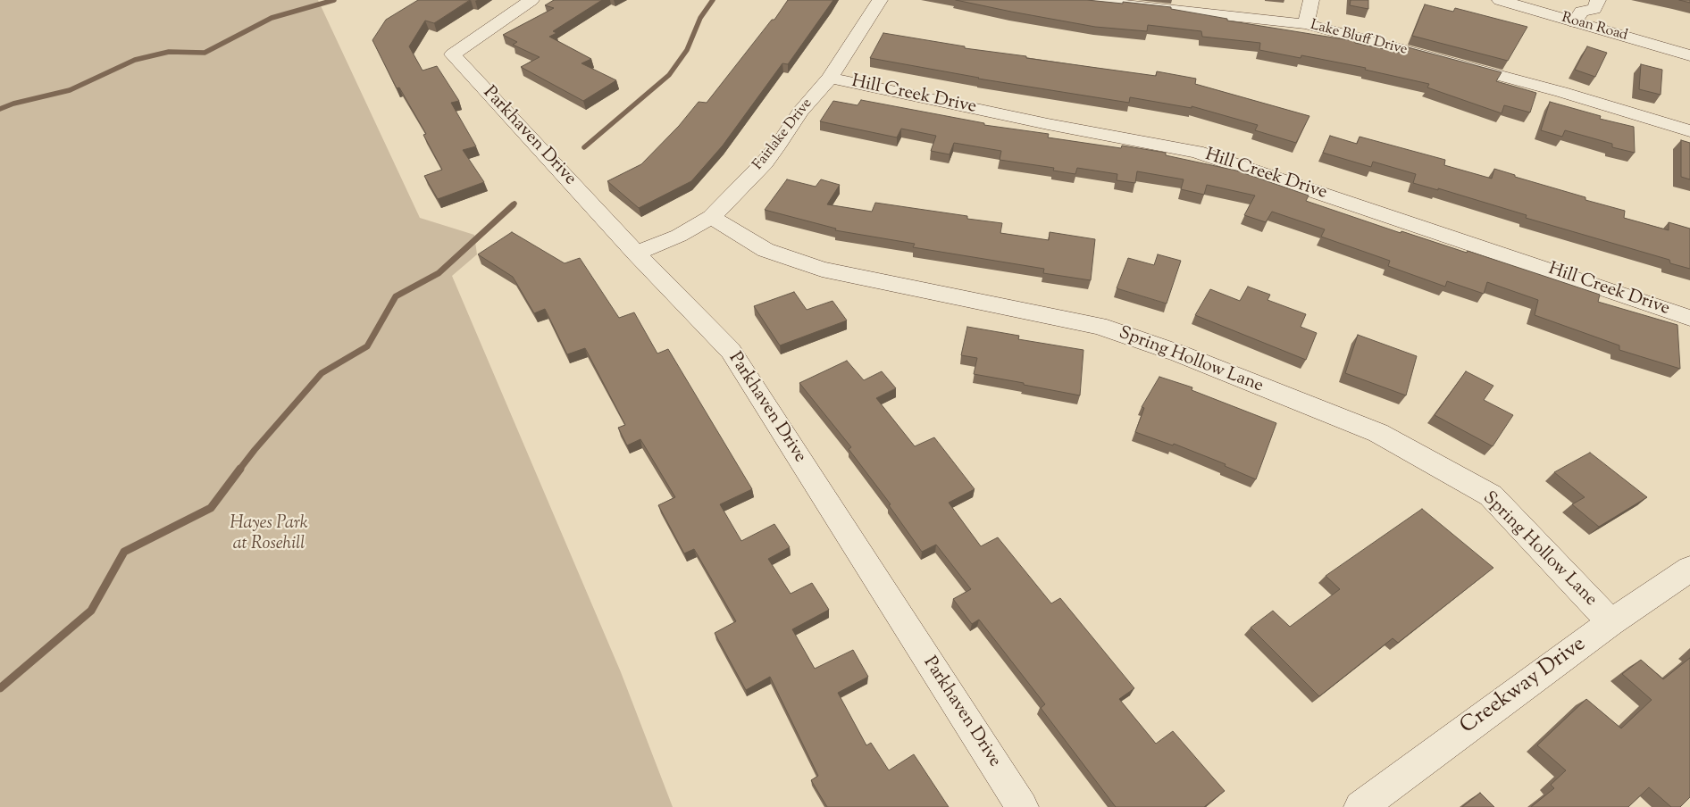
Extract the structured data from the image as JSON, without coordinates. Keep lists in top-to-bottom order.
{
  "streets": {
    "street": [
      "Roan Road",
      "Lake Bluff Drive",
      "Hill Creek Drive",
      "Fairlake Drive",
      "Parkhaven Drive",
      "Spring Hollow Lane",
      "Creekway Drive"
    ]
  },
  "crossings": [
    ["Hill Creek Drive", "Fairlake Drive"],
    ["Fairlake Drive", "Parkhaven Drive"],
    ["Fairlake Drive", "Spring Hollow Lane"],
    ["Spring Hollow Lane", "Creekway Drive"]
  ],
  "parks": ["Hayes Park at Rosehill"]
}
